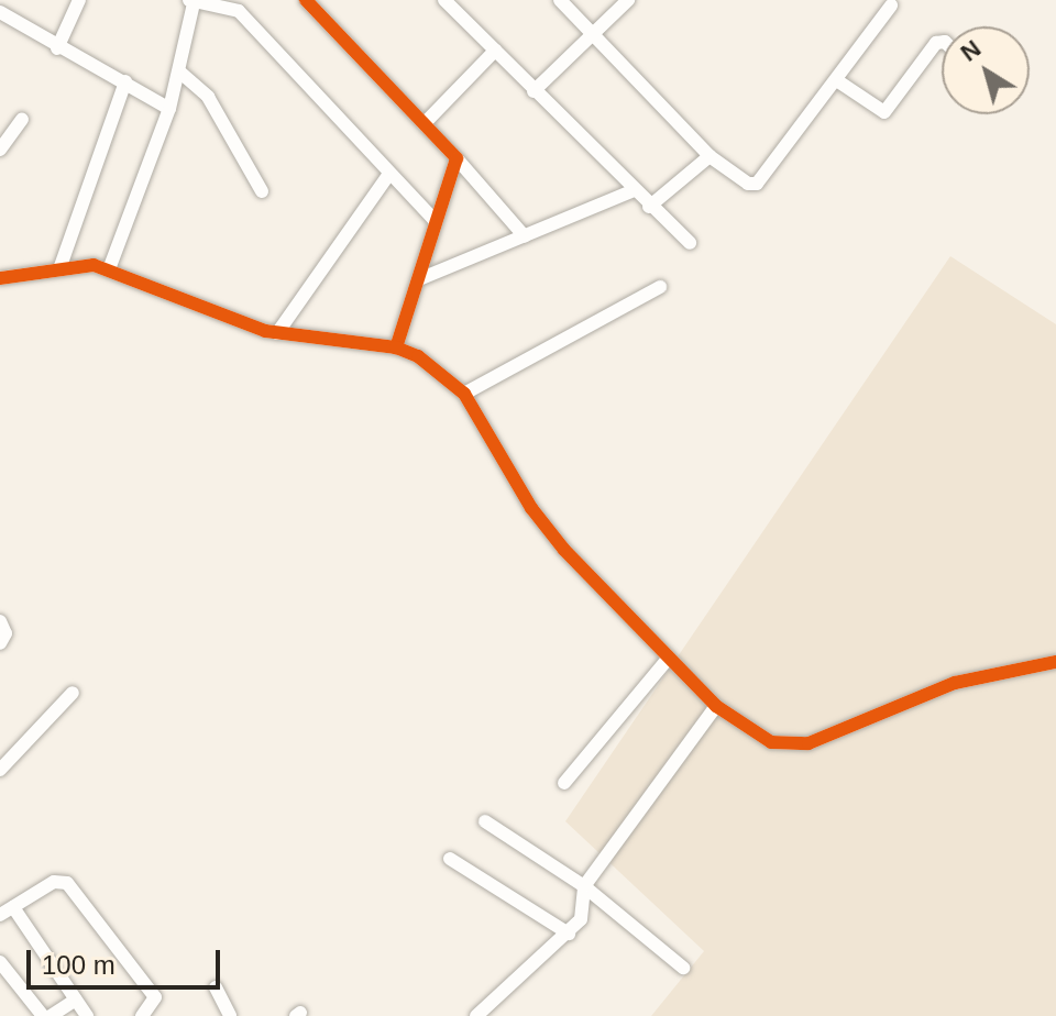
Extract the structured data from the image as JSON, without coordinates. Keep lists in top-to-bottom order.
{
  "scale_bar": "100 m",
  "north": "top left"
}
